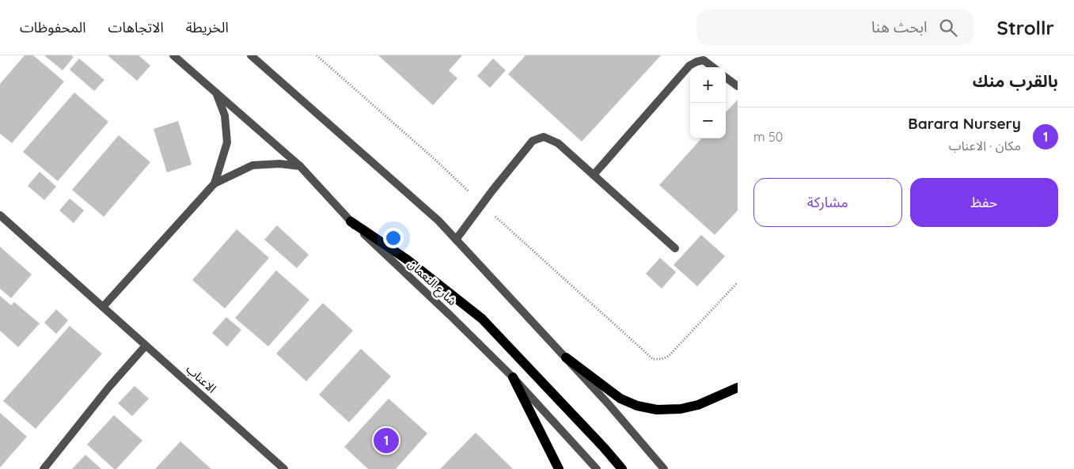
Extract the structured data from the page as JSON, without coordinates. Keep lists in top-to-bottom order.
{
  "streets": {
    "street": ["شارع النعمان", "الاعناب"]
  },
  "page": {
    "header": "Strollr",
    "search": "ابحث هنا",
    "nav": ["الخريطة", "الاتجاهات", "المحفوظات"],
    "heading": "بالقرب منك",
    "map_buttons": ["+", "−"],
    "list": [
      {
        "mark": "1",
        "name": "Barara Nursery",
        "note": "مكان · الاعناب",
        "value": "50 m"
      }
    ],
    "buttons": ["حفظ", "مشاركة"],
    "pins": "1"
  }
}
